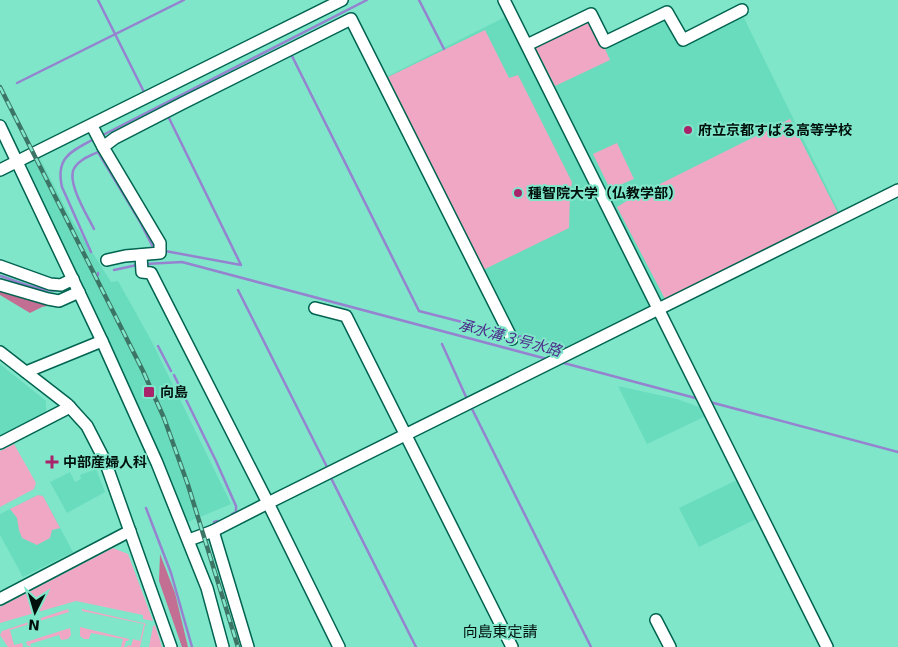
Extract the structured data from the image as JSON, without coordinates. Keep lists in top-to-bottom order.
{
  "districts": ["向島東定請"],
  "water": ["承水溝３号水路"],
  "places": {
    "other": ["府立京都すばる高等学校", "種智院大学（仏教学部）"],
    "transit": ["向島"],
    "health": ["中部産婦人科"]
  },
  "north": "bottom"
}
